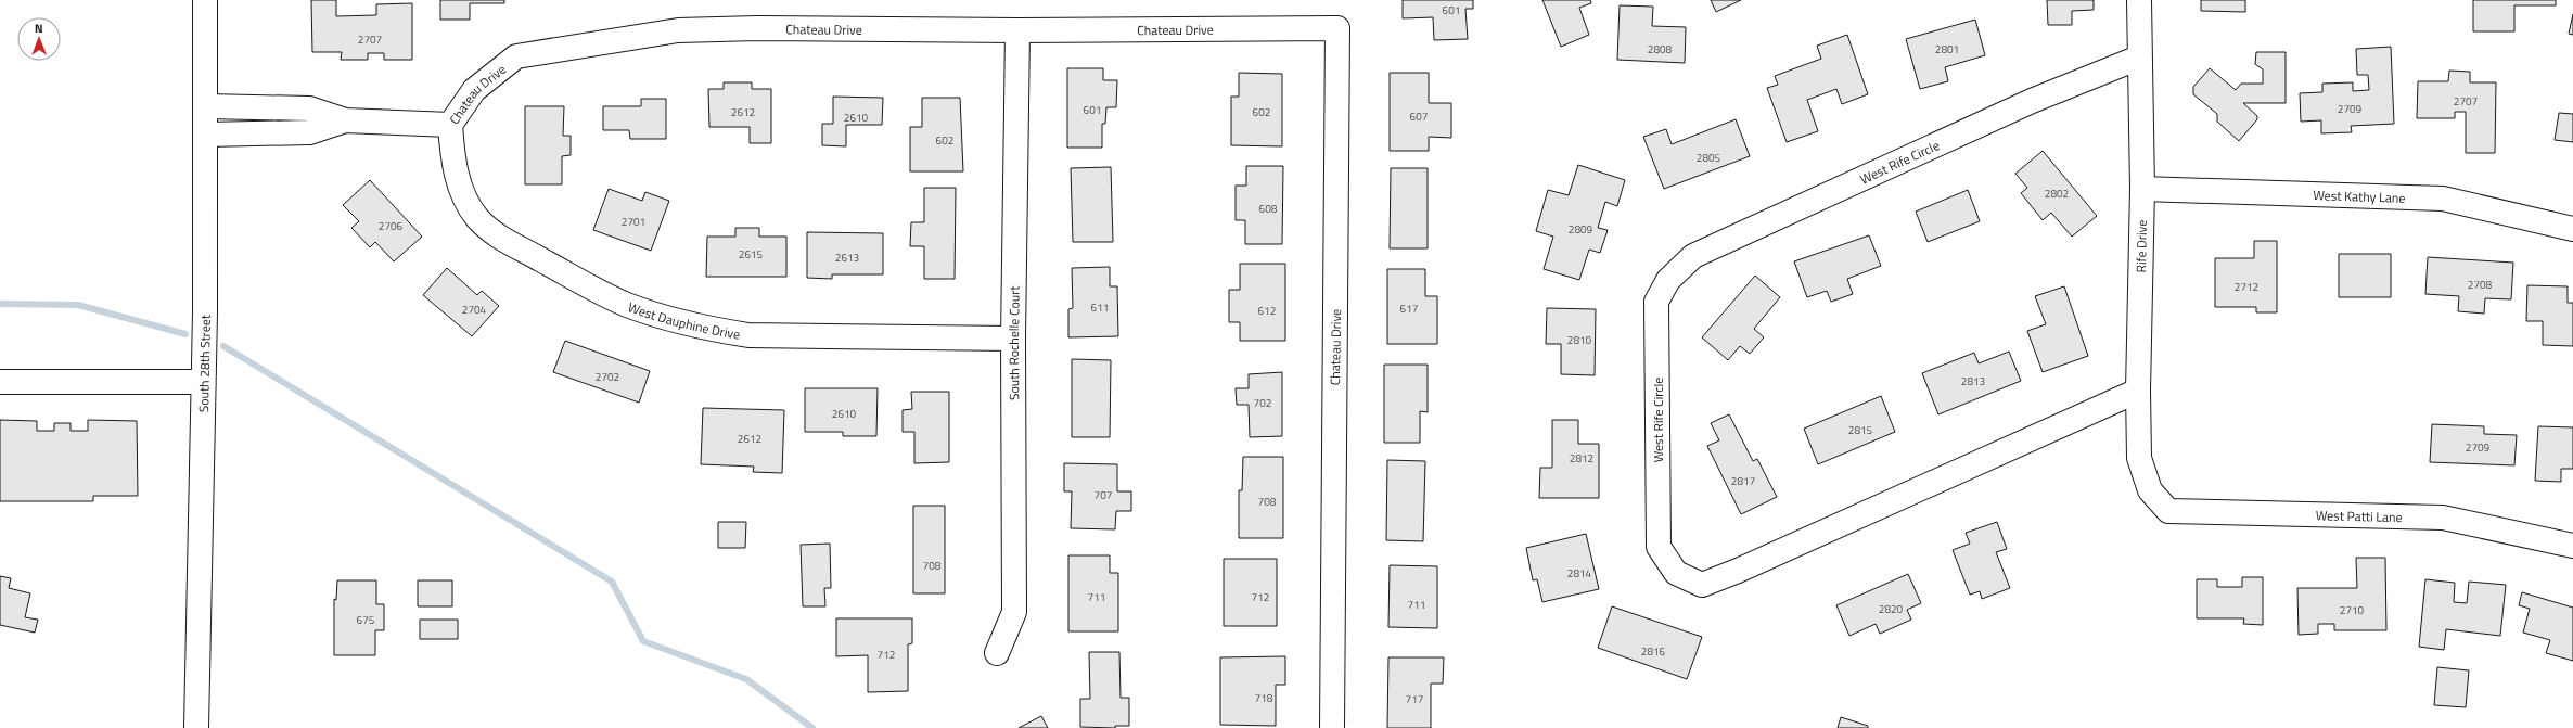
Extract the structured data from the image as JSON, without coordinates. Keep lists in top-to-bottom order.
{
  "streets": {
    "street": [
      "Chateau Drive",
      "West Rife Circle",
      "West Kathy Lane",
      "Rife Drive",
      "West Dauphine Drive",
      "South Rochelle Court",
      "South 28th Street",
      "West Patti Lane"
    ]
  },
  "crossings": [
    ["Chateau Drive", "West Dauphine Drive"],
    ["Chateau Drive", "South Rochelle Court"],
    ["Chateau Drive", "South 28th Street"],
    ["West Rife Circle", "Rife Drive"],
    ["West Kathy Lane", "Rife Drive"],
    ["Rife Drive", "West Patti Lane"],
    ["West Dauphine Drive", "South Rochelle Court"]
  ],
  "house_numbers": [
    "601",
    "2707",
    "2808",
    "2801",
    "2707",
    "2709",
    "601",
    "2612",
    "602",
    "607",
    "2610",
    "602",
    "2805",
    "2802",
    "608",
    "2701",
    "2706",
    "2809",
    "2615",
    "2613",
    "2708",
    "2712",
    "611",
    "617",
    "2704",
    "612",
    "2810",
    "2702",
    "2813",
    "702",
    "2610",
    "2815",
    "2612",
    "2709",
    "2812",
    "2817",
    "707",
    "708",
    "708",
    "2814",
    "711",
    "712",
    "711",
    "2820",
    "2710",
    "675",
    "2816",
    "712",
    "718",
    "717"
  ],
  "north": "top"
}
